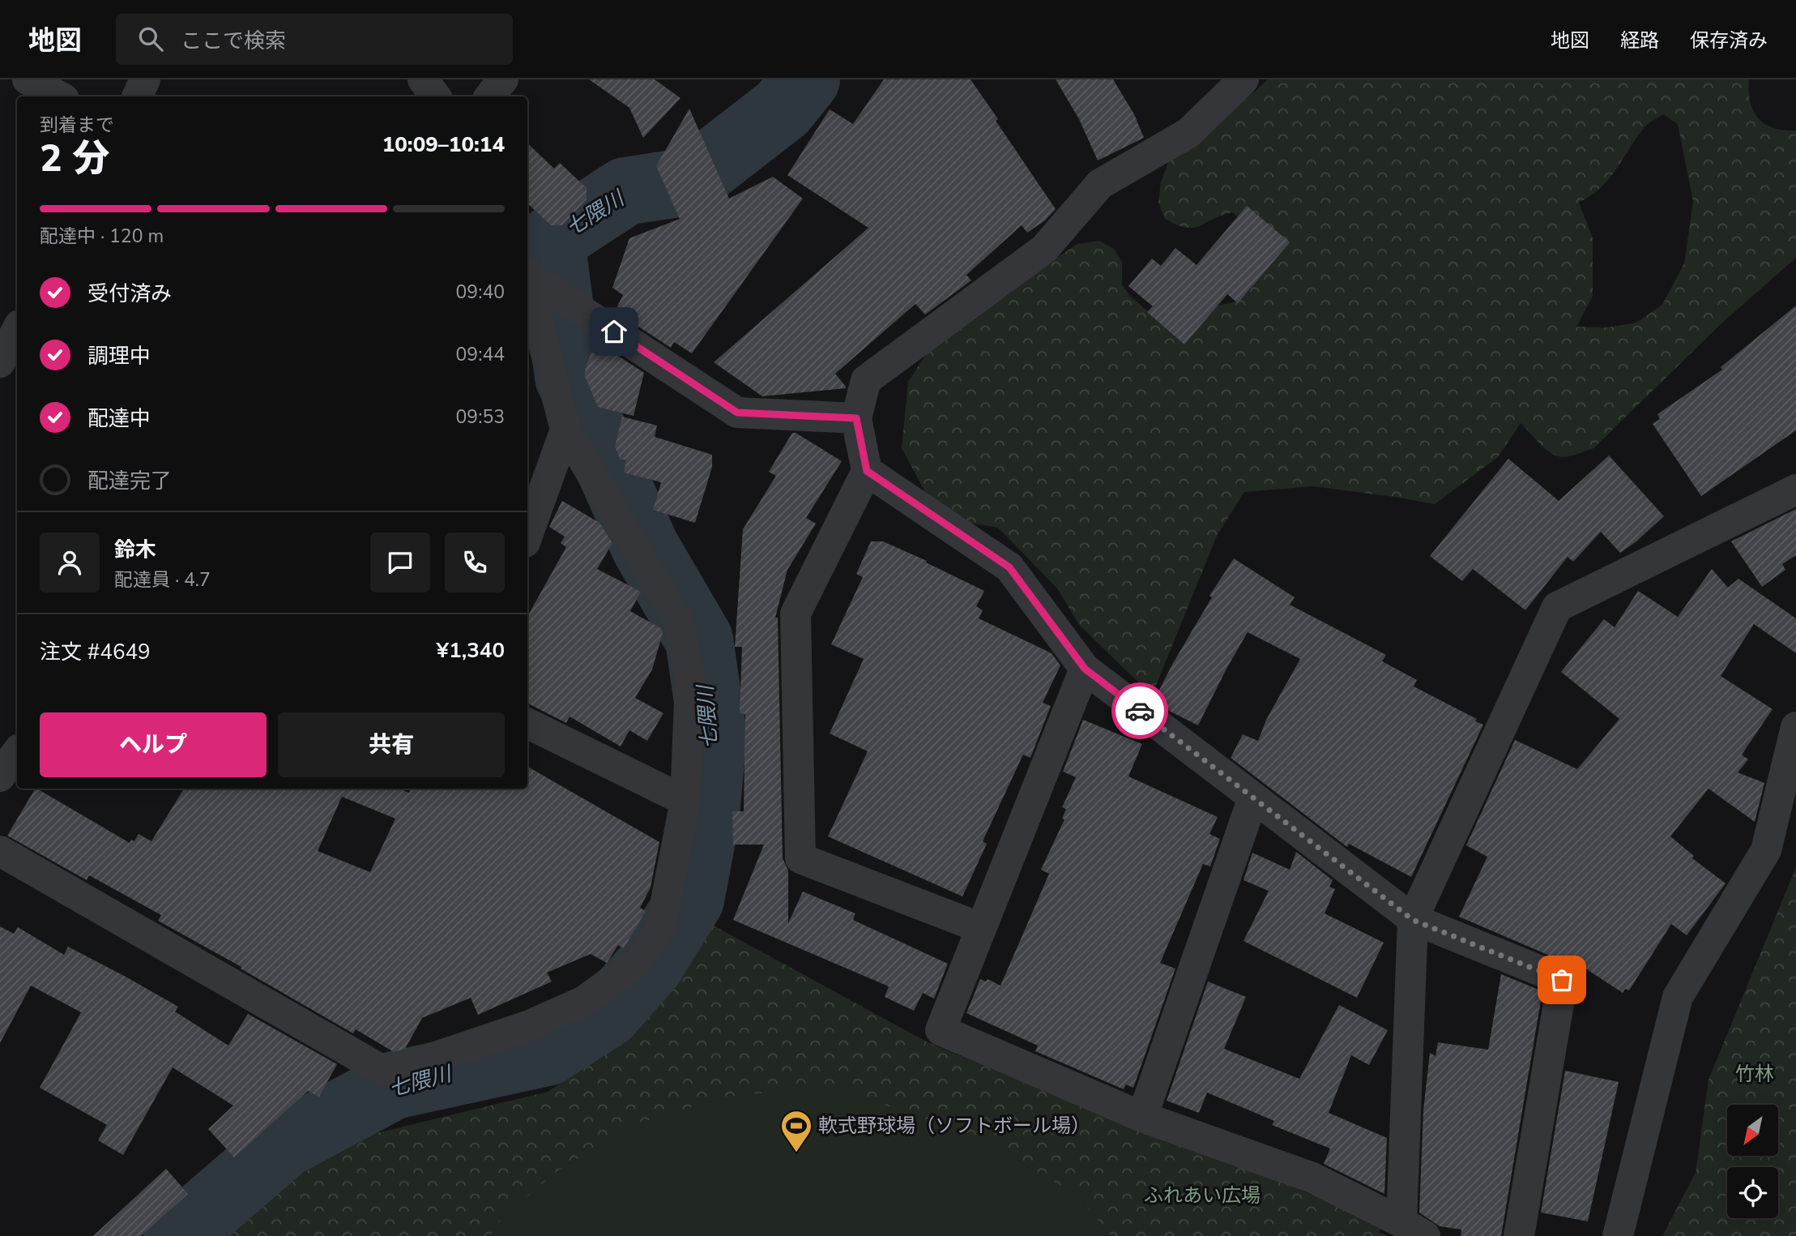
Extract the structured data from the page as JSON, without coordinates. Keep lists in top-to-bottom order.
{
  "water": ["七隈川"],
  "parks": ["竹林", "ふれあい広場"],
  "places": {
    "sports": ["軟式野球場（ソフトボール場）"]
  },
  "north": "bottom left",
  "page": {
    "header": "地図",
    "search": "ここで検索",
    "nav": ["地図", "経路", "保存済み"],
    "heading": ["2 分", "到着まで", "10:09–10:14"],
    "panel": [
      "鈴木",
      "配達員 · 4.7",
      "注文 #4649",
      "¥1,340"
    ],
    "bar": "配達中 · 120 m",
    "list": [
      ["受付済み", "09:40"],
      ["調理中", "09:44"],
      ["配達中", "09:53"],
      "配達完了"
    ],
    "buttons": ["ヘルプ", "共有"]
  }
}
